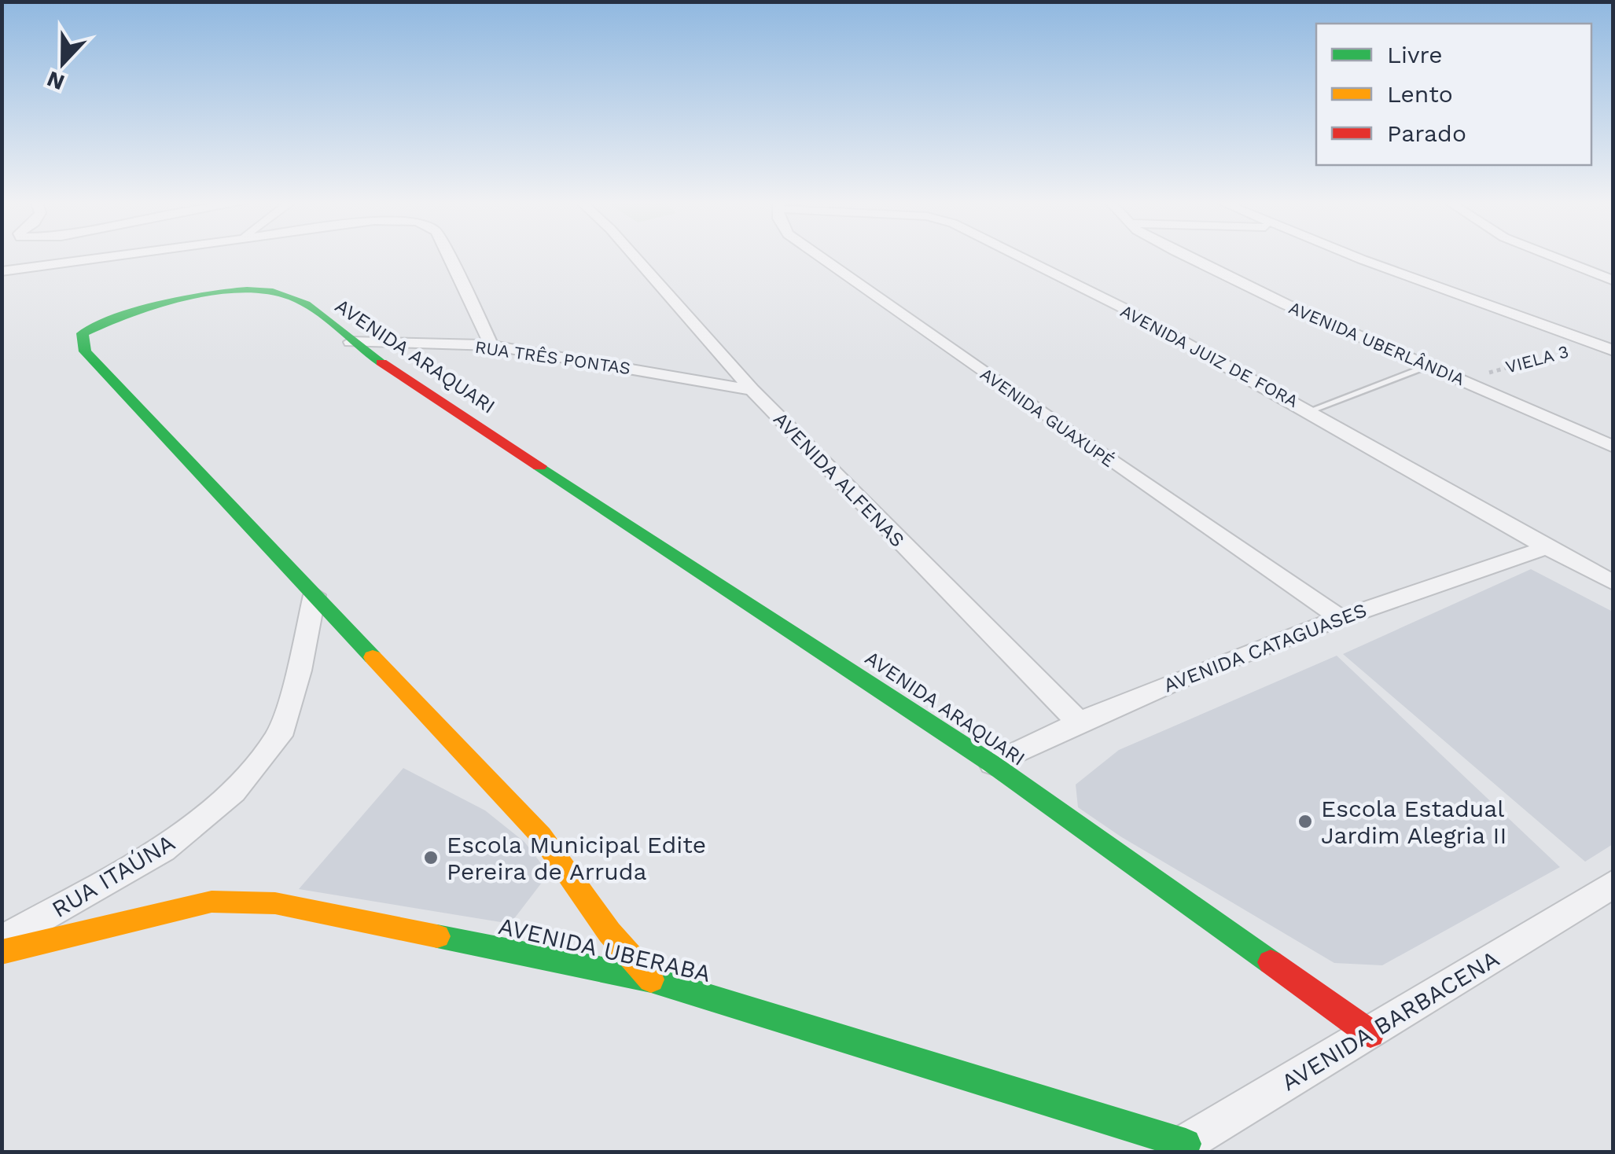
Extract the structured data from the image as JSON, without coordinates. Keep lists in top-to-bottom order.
{
  "streets": {
    "street": [
      "AVENIDA UBERLÂNDIA",
      "AVENIDA ARAQUARI",
      "AVENIDA JUIZ DE FORA",
      "RUA TRÊS PONTAS",
      "AVENIDA GUAXUPÉ",
      "AVENIDA ALFENAS",
      "AVENIDA CATAGUASES",
      "RUA ITAÚNA",
      "AVENIDA UBERABA",
      "AVENIDA BARBACENA"
    ],
    "path": ["VIELA 3"]
  },
  "crossings": [
    ["AVENIDA UBERLÂNDIA", "VIELA 3"],
    ["AVENIDA ARAQUARI", "RUA TRÊS PONTAS"],
    ["AVENIDA ARAQUARI", "AVENIDA CATAGUASES"],
    ["AVENIDA ARAQUARI", "RUA ITAÚNA"],
    ["AVENIDA ARAQUARI", "AVENIDA UBERABA"],
    ["AVENIDA ARAQUARI", "AVENIDA BARBACENA"],
    ["AVENIDA JUIZ DE FORA", "AVENIDA CATAGUASES"],
    ["RUA TRÊS PONTAS", "AVENIDA ALFENAS"],
    ["AVENIDA GUAXUPÉ", "AVENIDA CATAGUASES"],
    ["AVENIDA ALFENAS", "AVENIDA CATAGUASES"],
    ["AVENIDA UBERABA", "AVENIDA BARBACENA"]
  ],
  "places": ["Escola Estadual Jardim Alegria II", "Escola Municipal Edite Pereira de Arruda"],
  "legend": ["Livre", "Lento", "Parado"],
  "north": "bottom"
}
